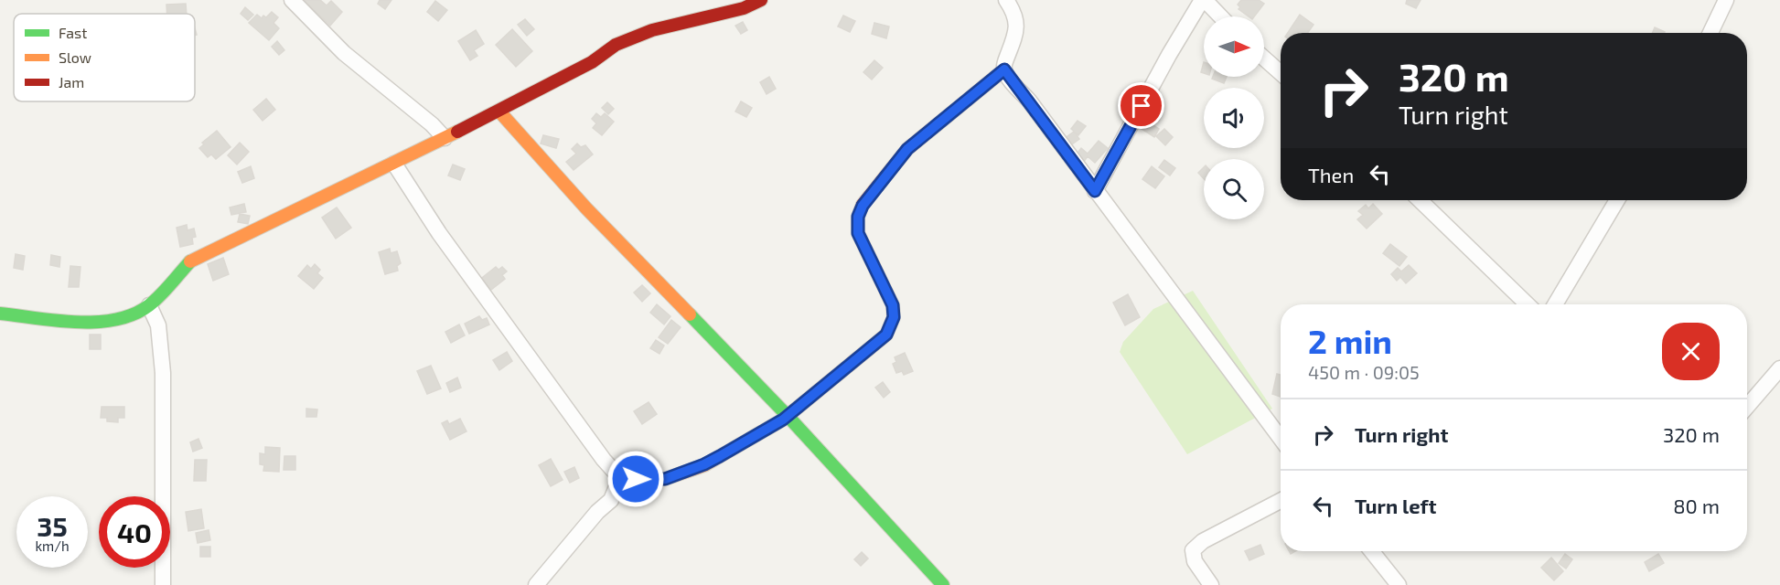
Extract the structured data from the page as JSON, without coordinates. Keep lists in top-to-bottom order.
{
  "legend": ["Fast", "Slow", "Jam"],
  "north": "right",
  "page": {
    "turn": ["320 m", "Turn right"],
    "then": "Then",
    "heading": ["2 min", "450 m · 09:05"],
    "list": [
      {
        "name": "Turn right",
        "value": "320 m"
      },
      {
        "name": "Turn left",
        "value": "80 m"
      }
    ],
    "speed": "35 km/h",
    "limit": "40"
  }
}
